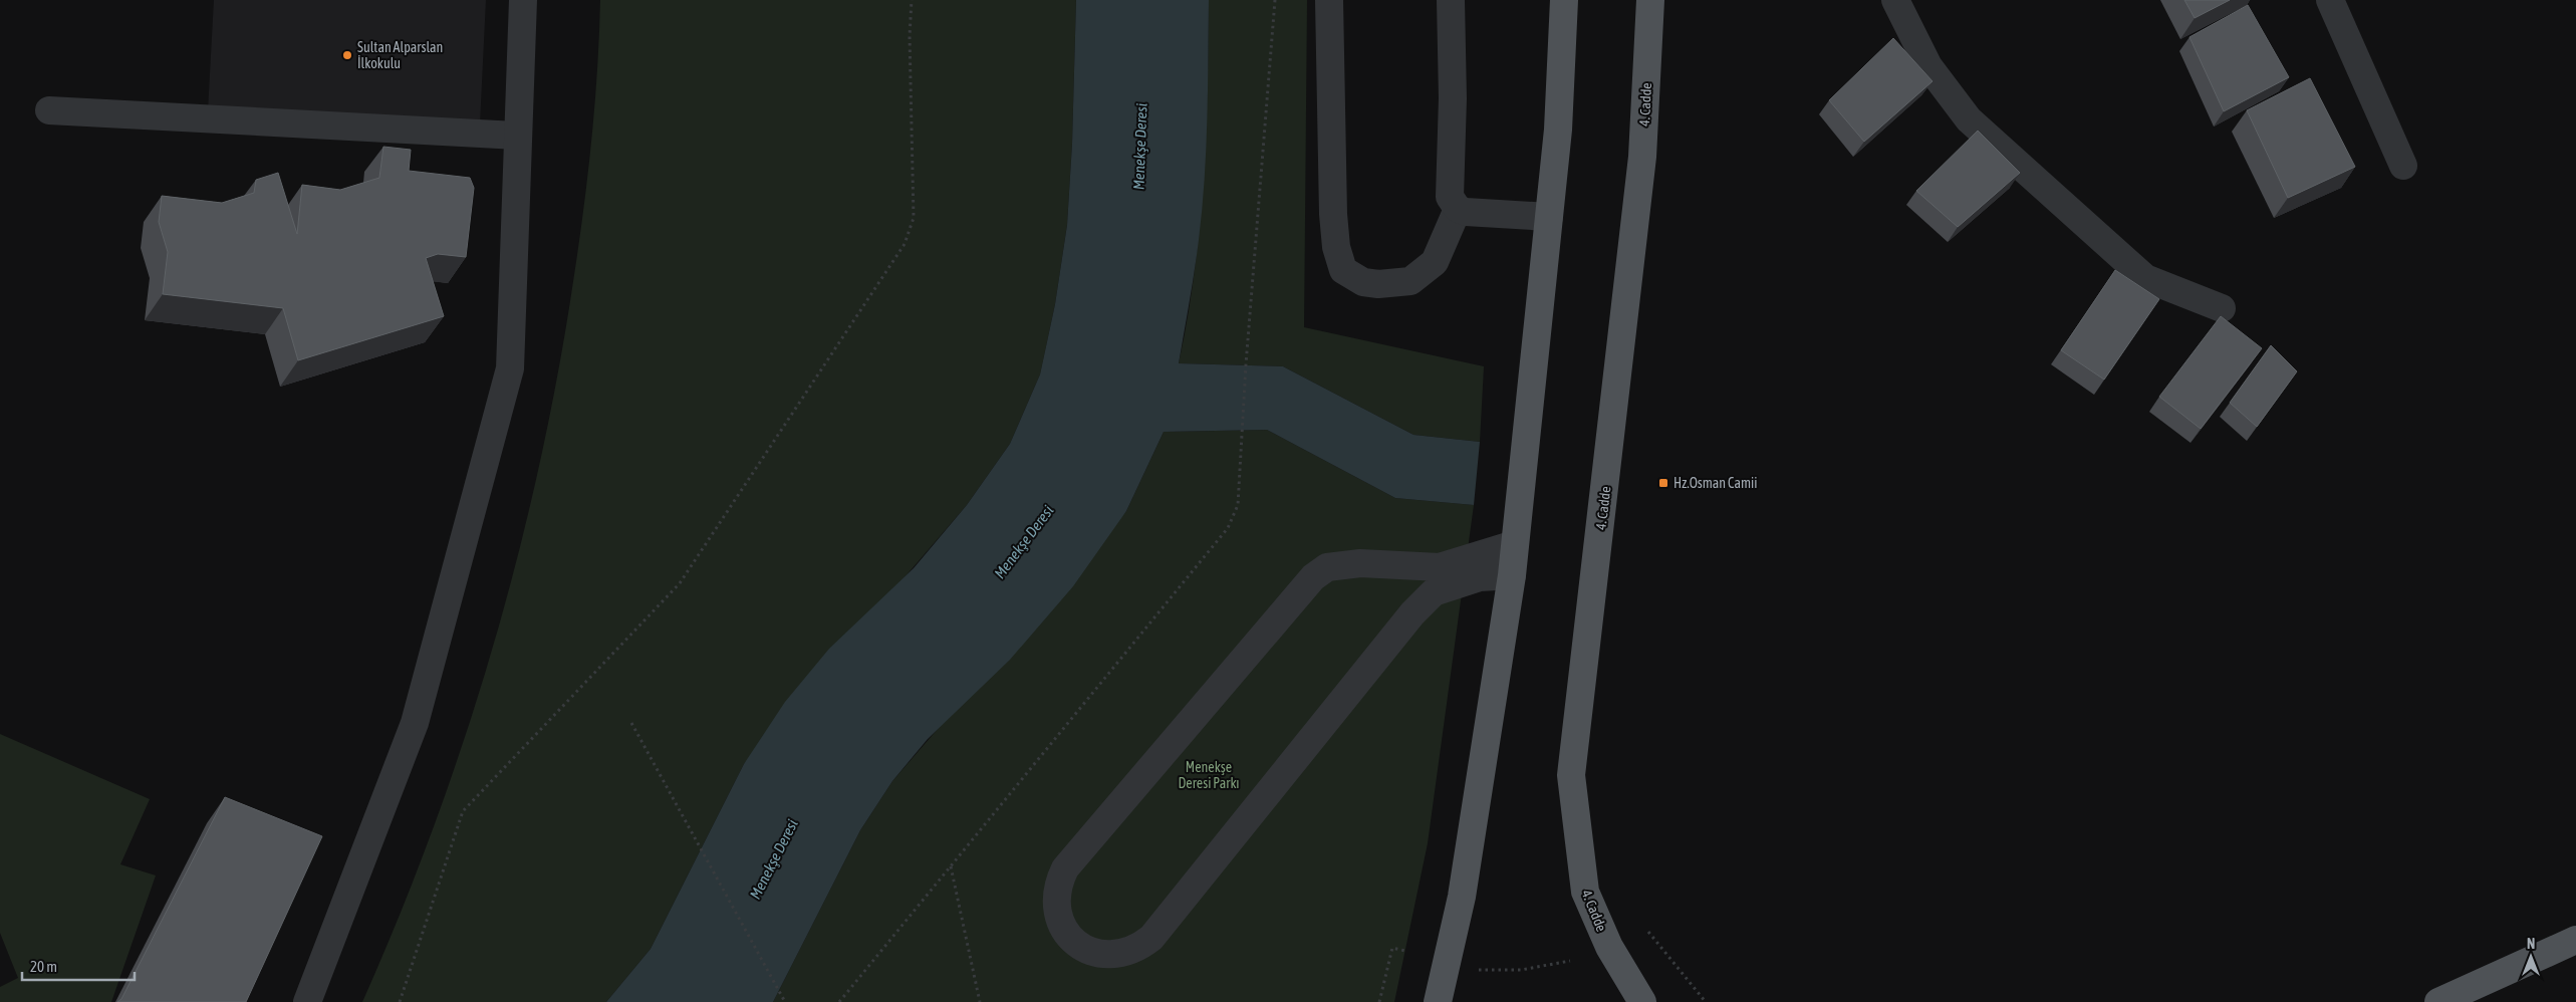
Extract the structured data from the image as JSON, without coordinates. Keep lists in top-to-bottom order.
{
  "streets": {
    "main road": ["4. Cadde"]
  },
  "water": ["Menekşe Deresi"],
  "parks": ["Menekşe Deresi Parkı"],
  "places": {
    "other": ["Sultan Alparslan İlkokulu"],
    "transit": ["Hz.Osman Camii"]
  },
  "scale_bar": "20 m",
  "north": "top"
}
